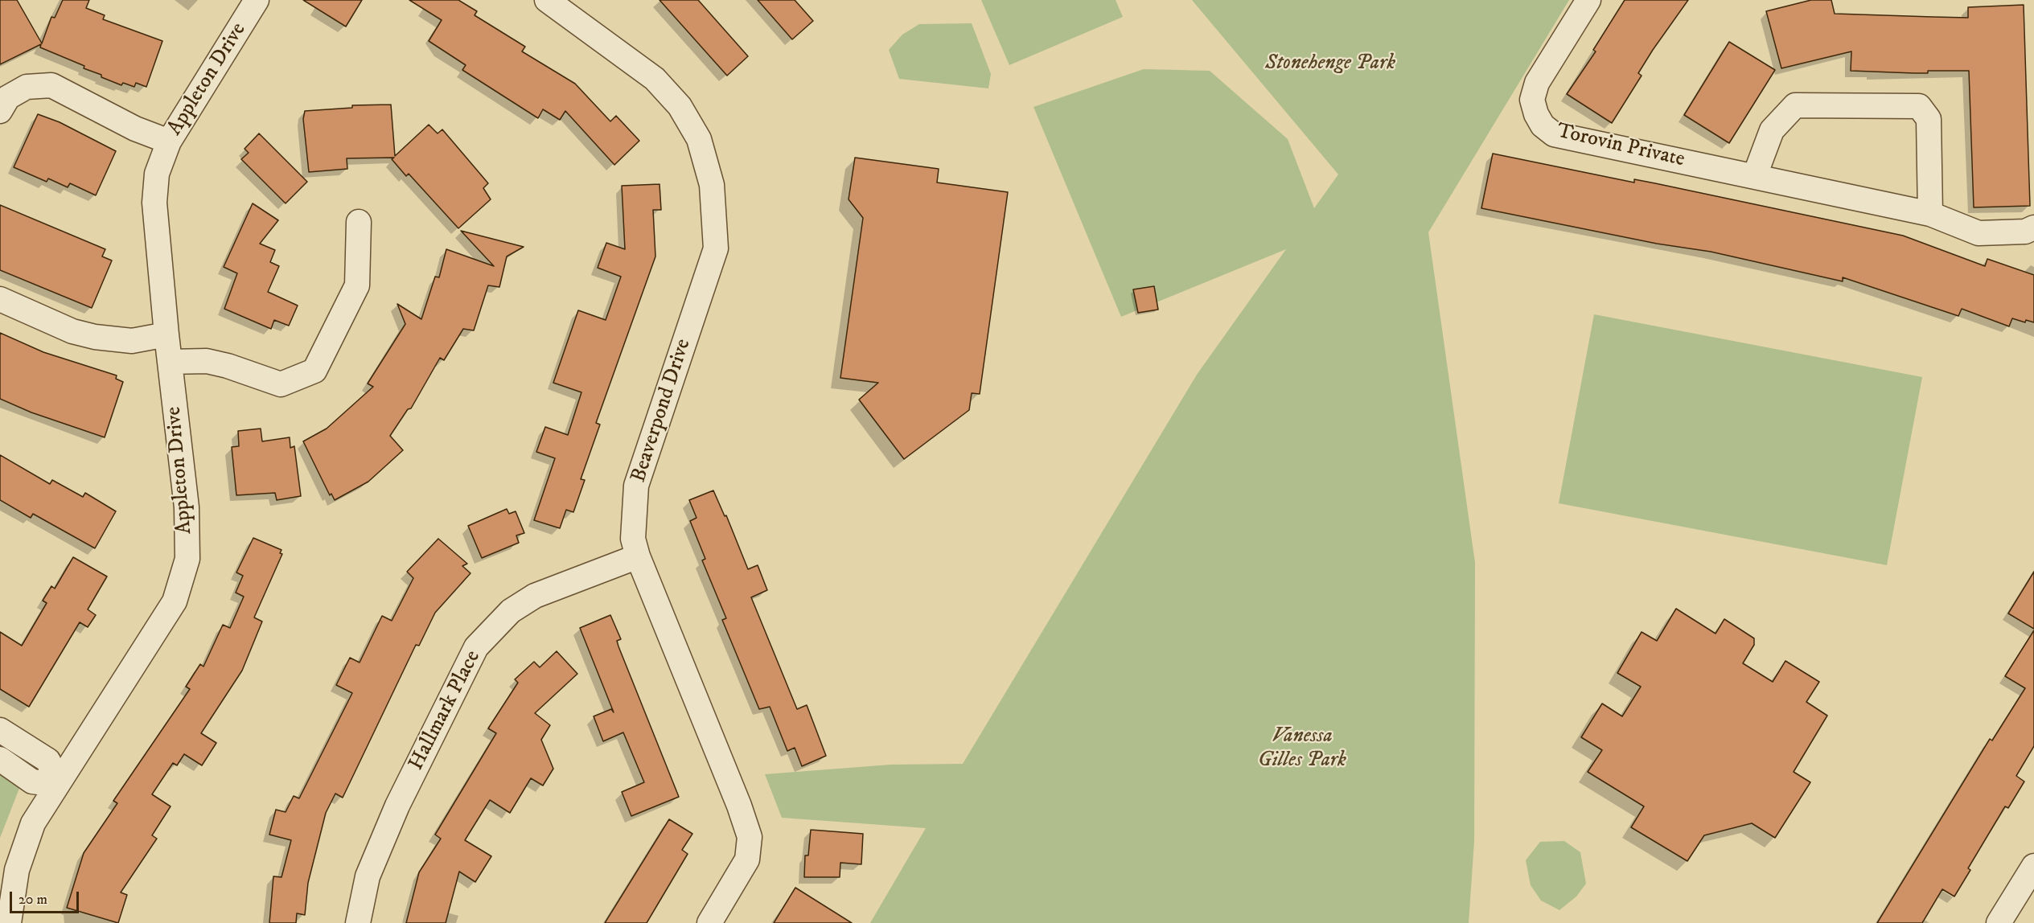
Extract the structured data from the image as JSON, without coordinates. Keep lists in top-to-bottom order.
{
  "streets": {
    "street": [
      "Appleton Drive",
      "Torovin Private",
      "Beaverpond Drive",
      "Hallmark Place"
    ]
  },
  "crossings": [
    ["Beaverpond Drive", "Hallmark Place"]
  ],
  "parks": ["Stonehenge Park", "Vanessa Gilles Park"],
  "scale_bar": "20 m"
}
